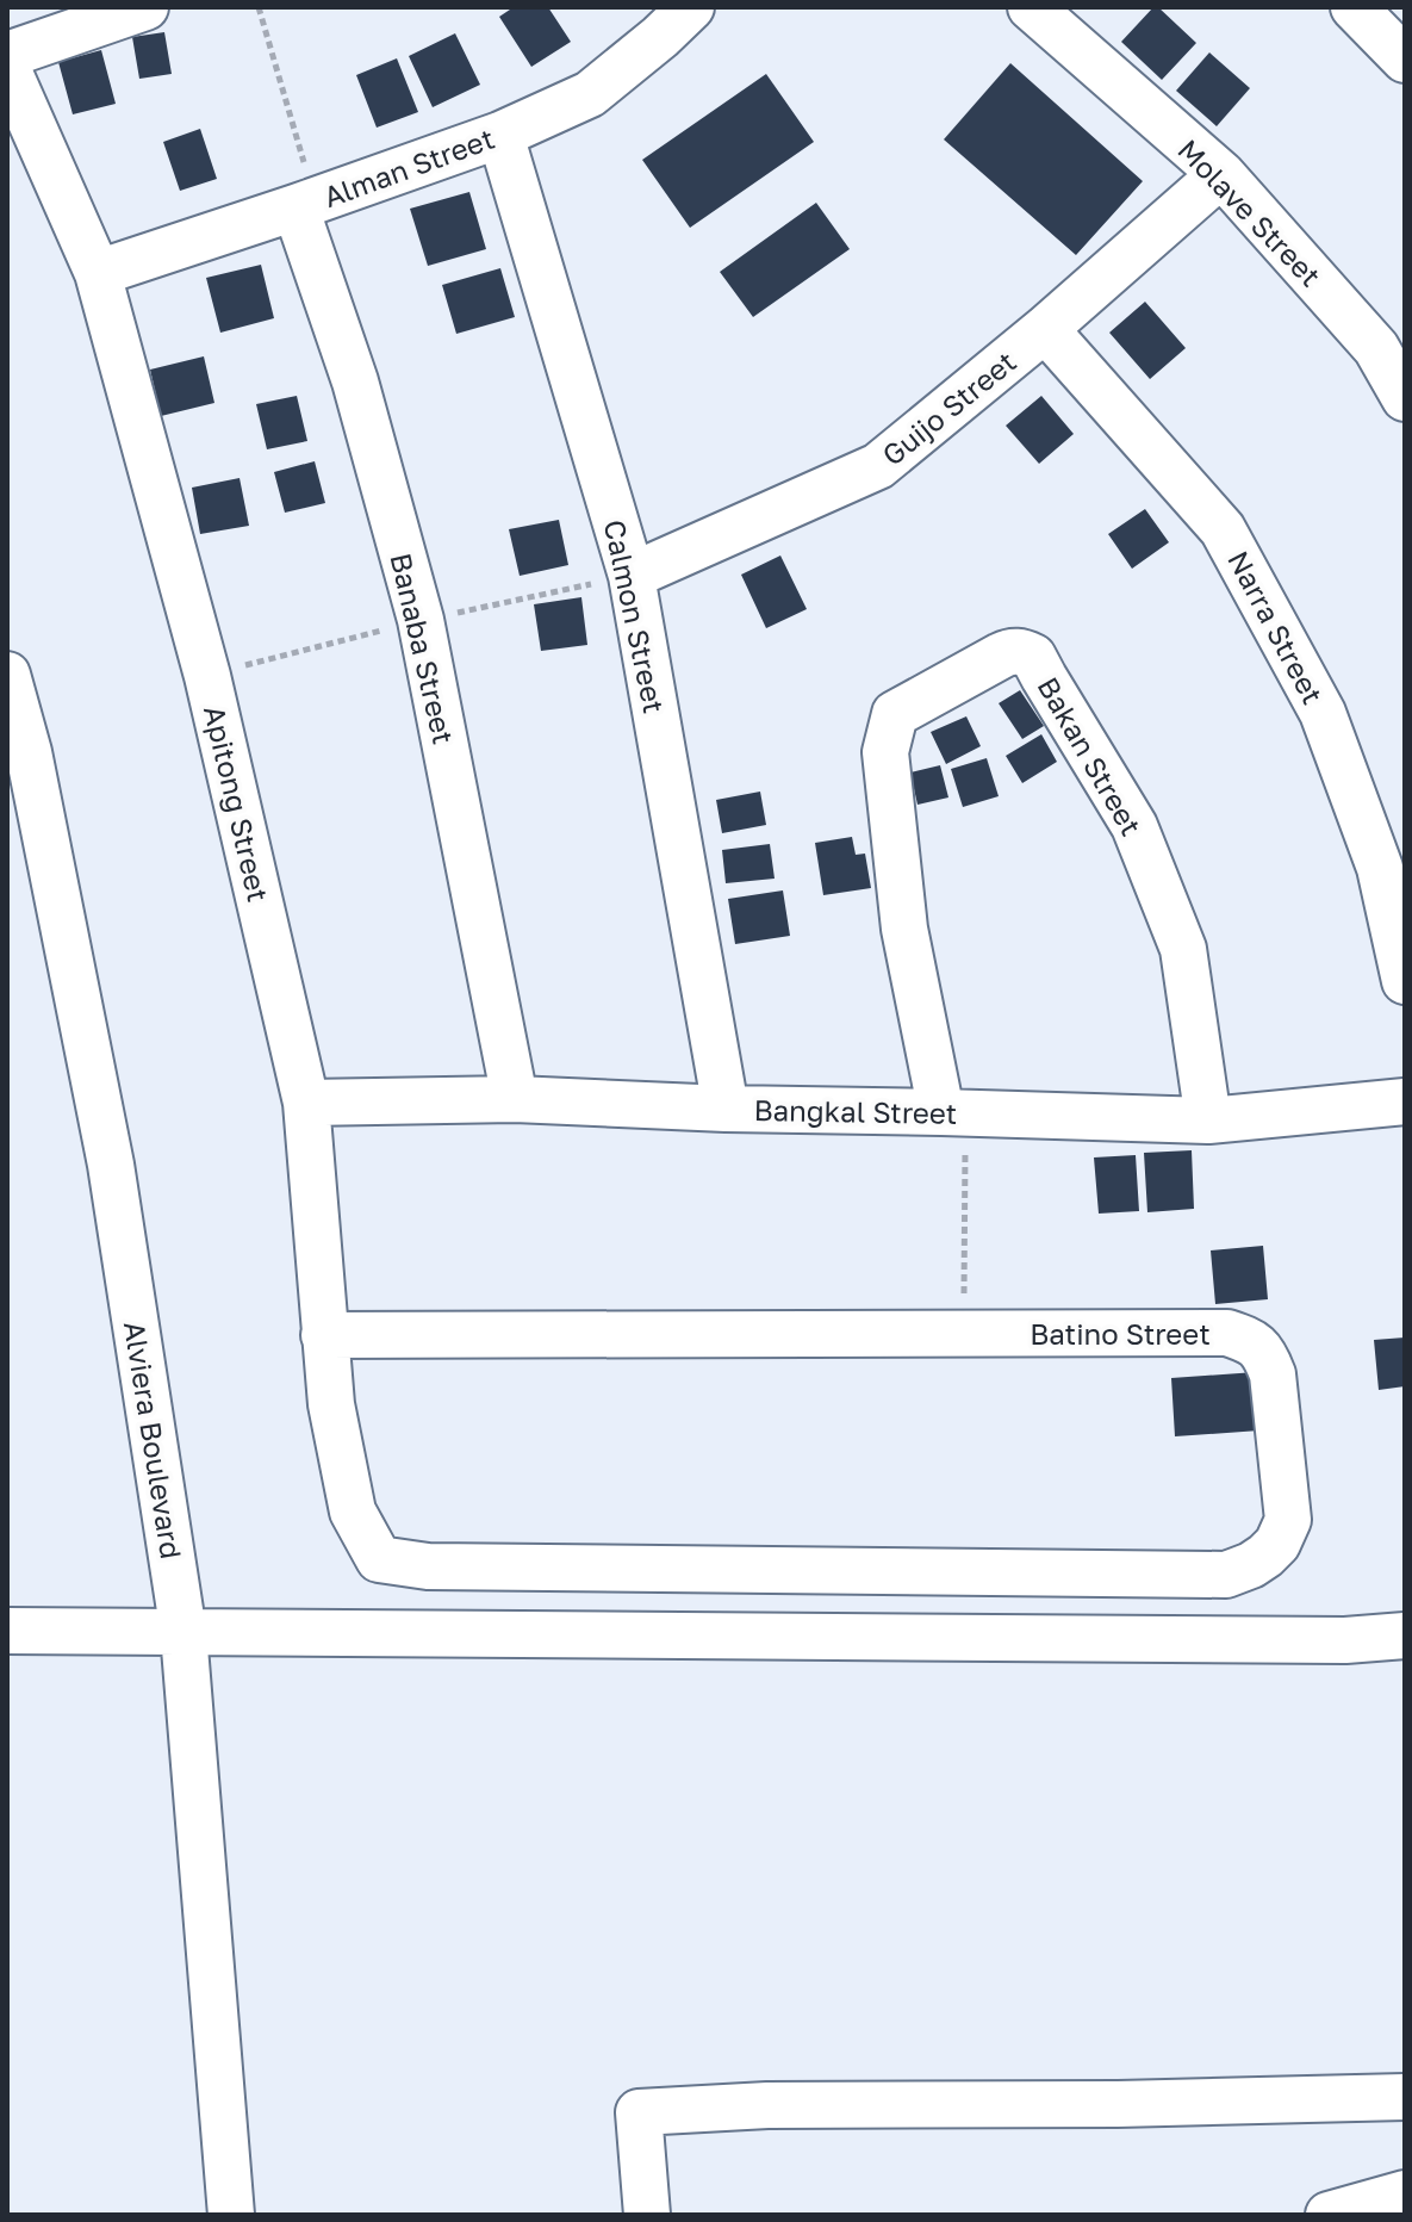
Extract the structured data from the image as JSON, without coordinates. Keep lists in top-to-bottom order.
{
  "streets": {
    "street": [
      "Alman Street",
      "Molave Street",
      "Guijo Street",
      "Calmon Street",
      "Narra Street",
      "Banaba Street",
      "Bakan Street",
      "Apitong Street",
      "Bangkal Street",
      "Batino Street",
      "Alviera Boulevard"
    ]
  },
  "crossings": [
    ["Alman Street", "Calmon Street"],
    ["Alman Street", "Banaba Street"],
    ["Alman Street", "Apitong Street"],
    ["Molave Street", "Guijo Street"],
    ["Guijo Street", "Calmon Street"],
    ["Guijo Street", "Narra Street"],
    ["Calmon Street", "Bangkal Street"],
    ["Banaba Street", "Bangkal Street"],
    ["Bakan Street", "Bangkal Street"],
    ["Apitong Street", "Bangkal Street"],
    ["Apitong Street", "Batino Street"]
  ]
}
